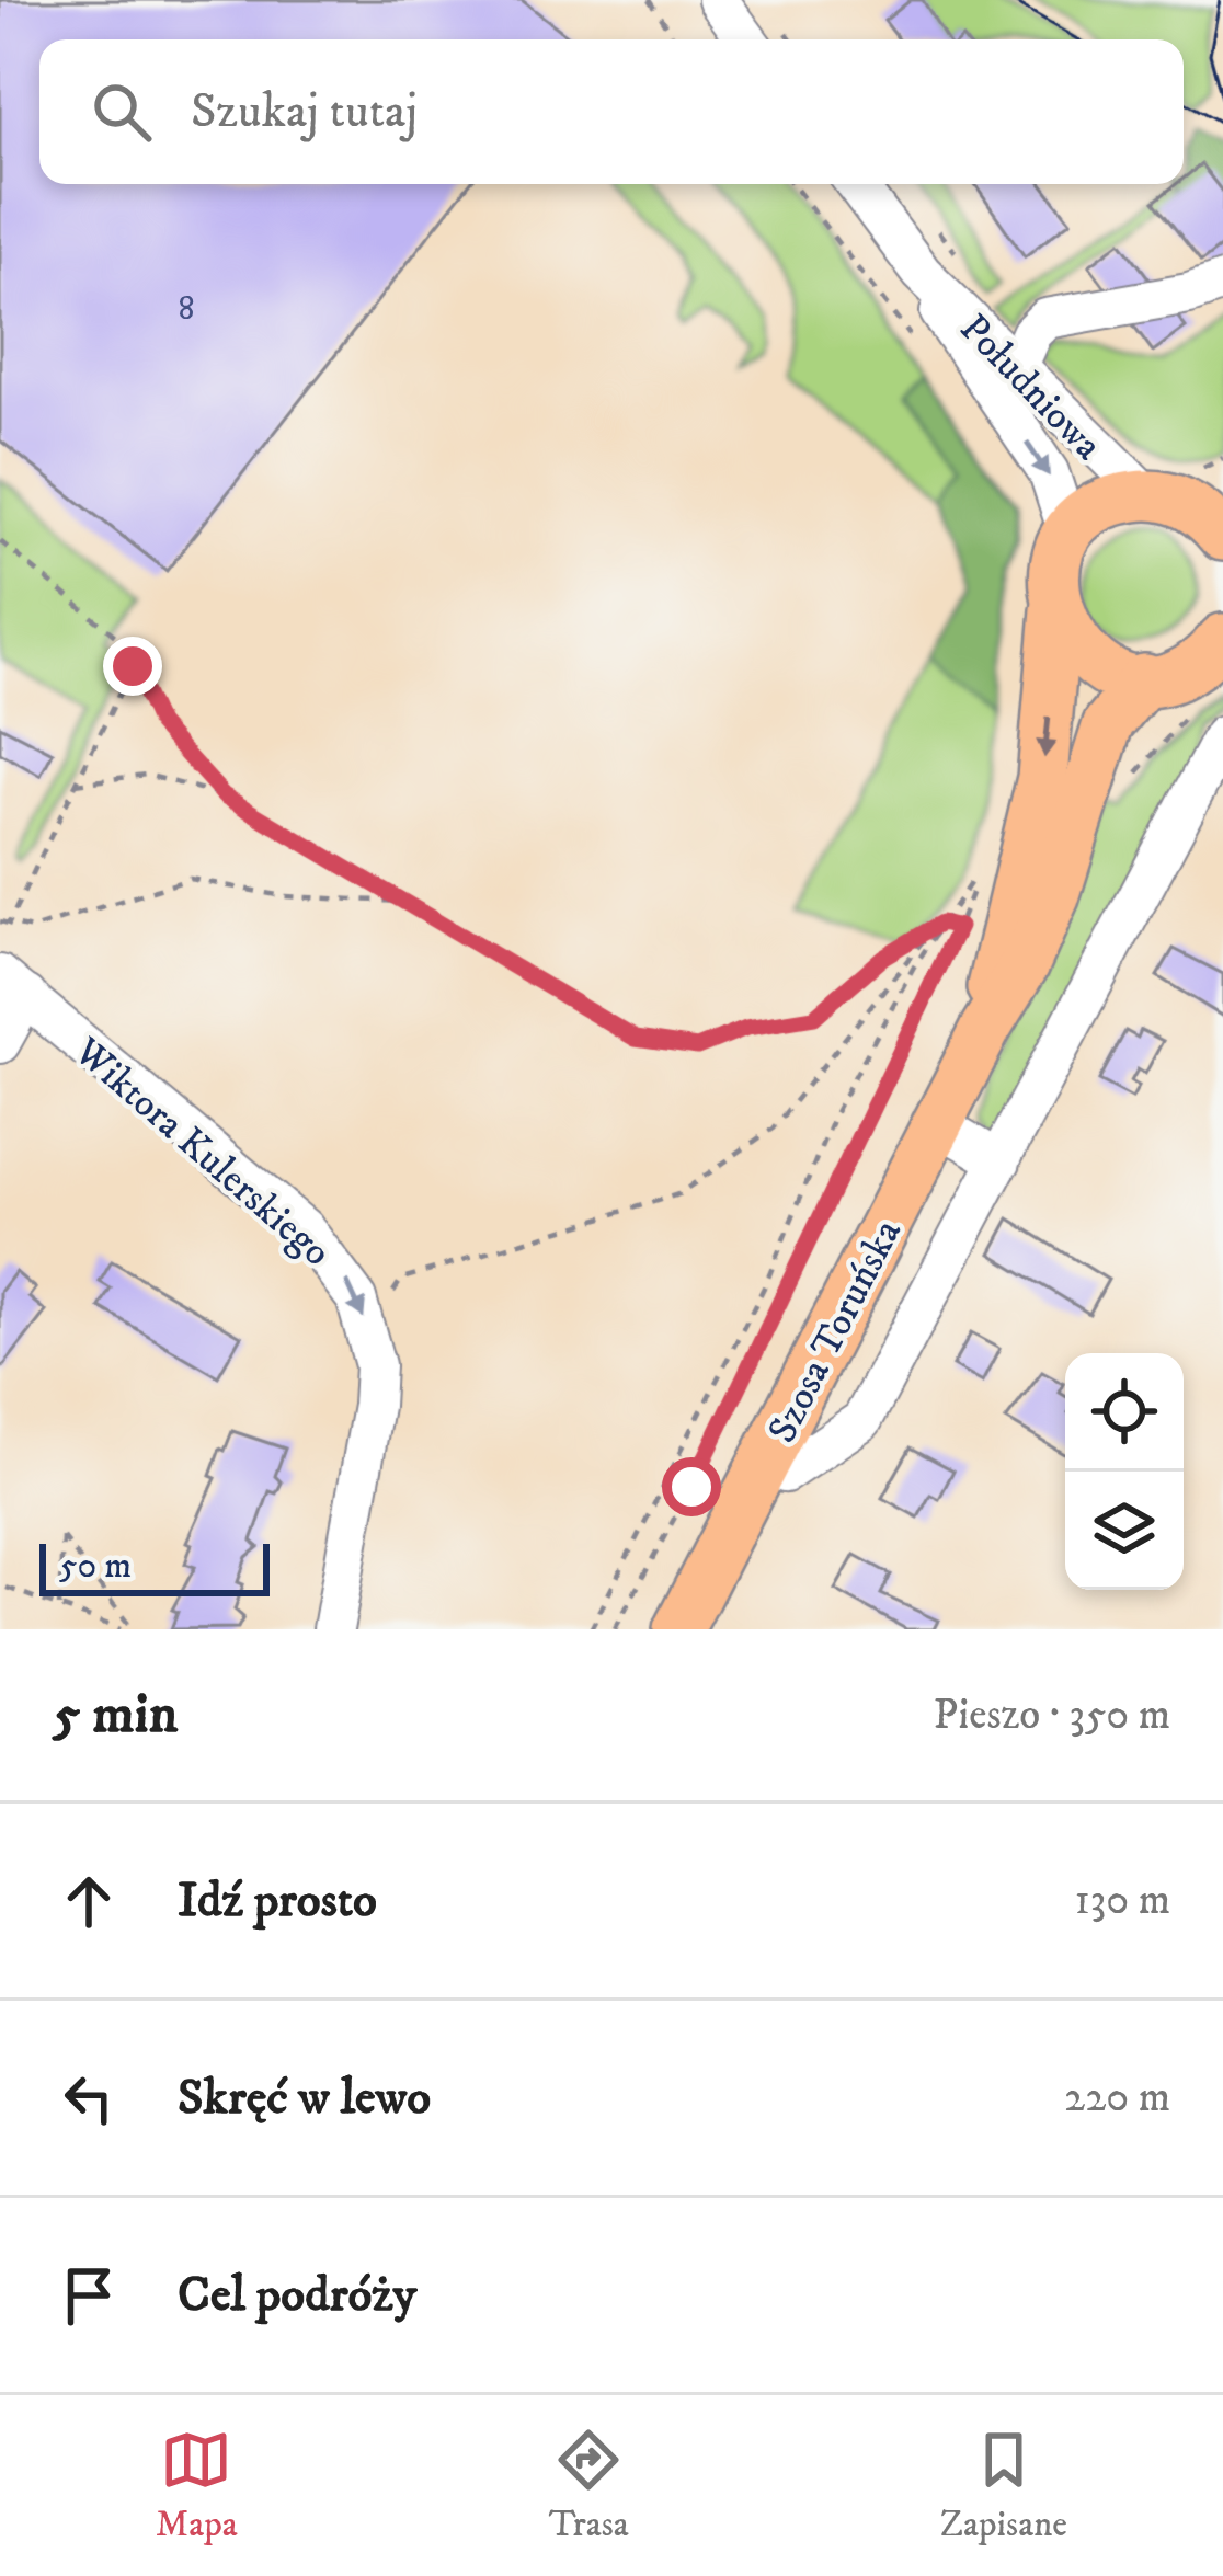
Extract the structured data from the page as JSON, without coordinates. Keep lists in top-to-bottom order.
{
  "streets": {
    "main road": ["Szosa Toruńska"],
    "street": ["Południowa", "Wiktora Kulerskiego"]
  },
  "crossings": [
    ["Południowa", "Szosa Toruńska"]
  ],
  "one_way": ["Wiktora Kulerskiego"],
  "house_numbers": ["8"],
  "scale_bar": "50 m",
  "page": {
    "search": "Szukaj tutaj",
    "scale": "50 m",
    "heading": ["5 min", "Pieszo · 350 m"],
    "list": [
      ["Idź prosto", "130 m"],
      ["Skręć w lewo", "220 m"],
      "Cel podróży"
    ],
    "nav": ["Mapa", "Trasa", "Zapisane"]
  }
}
